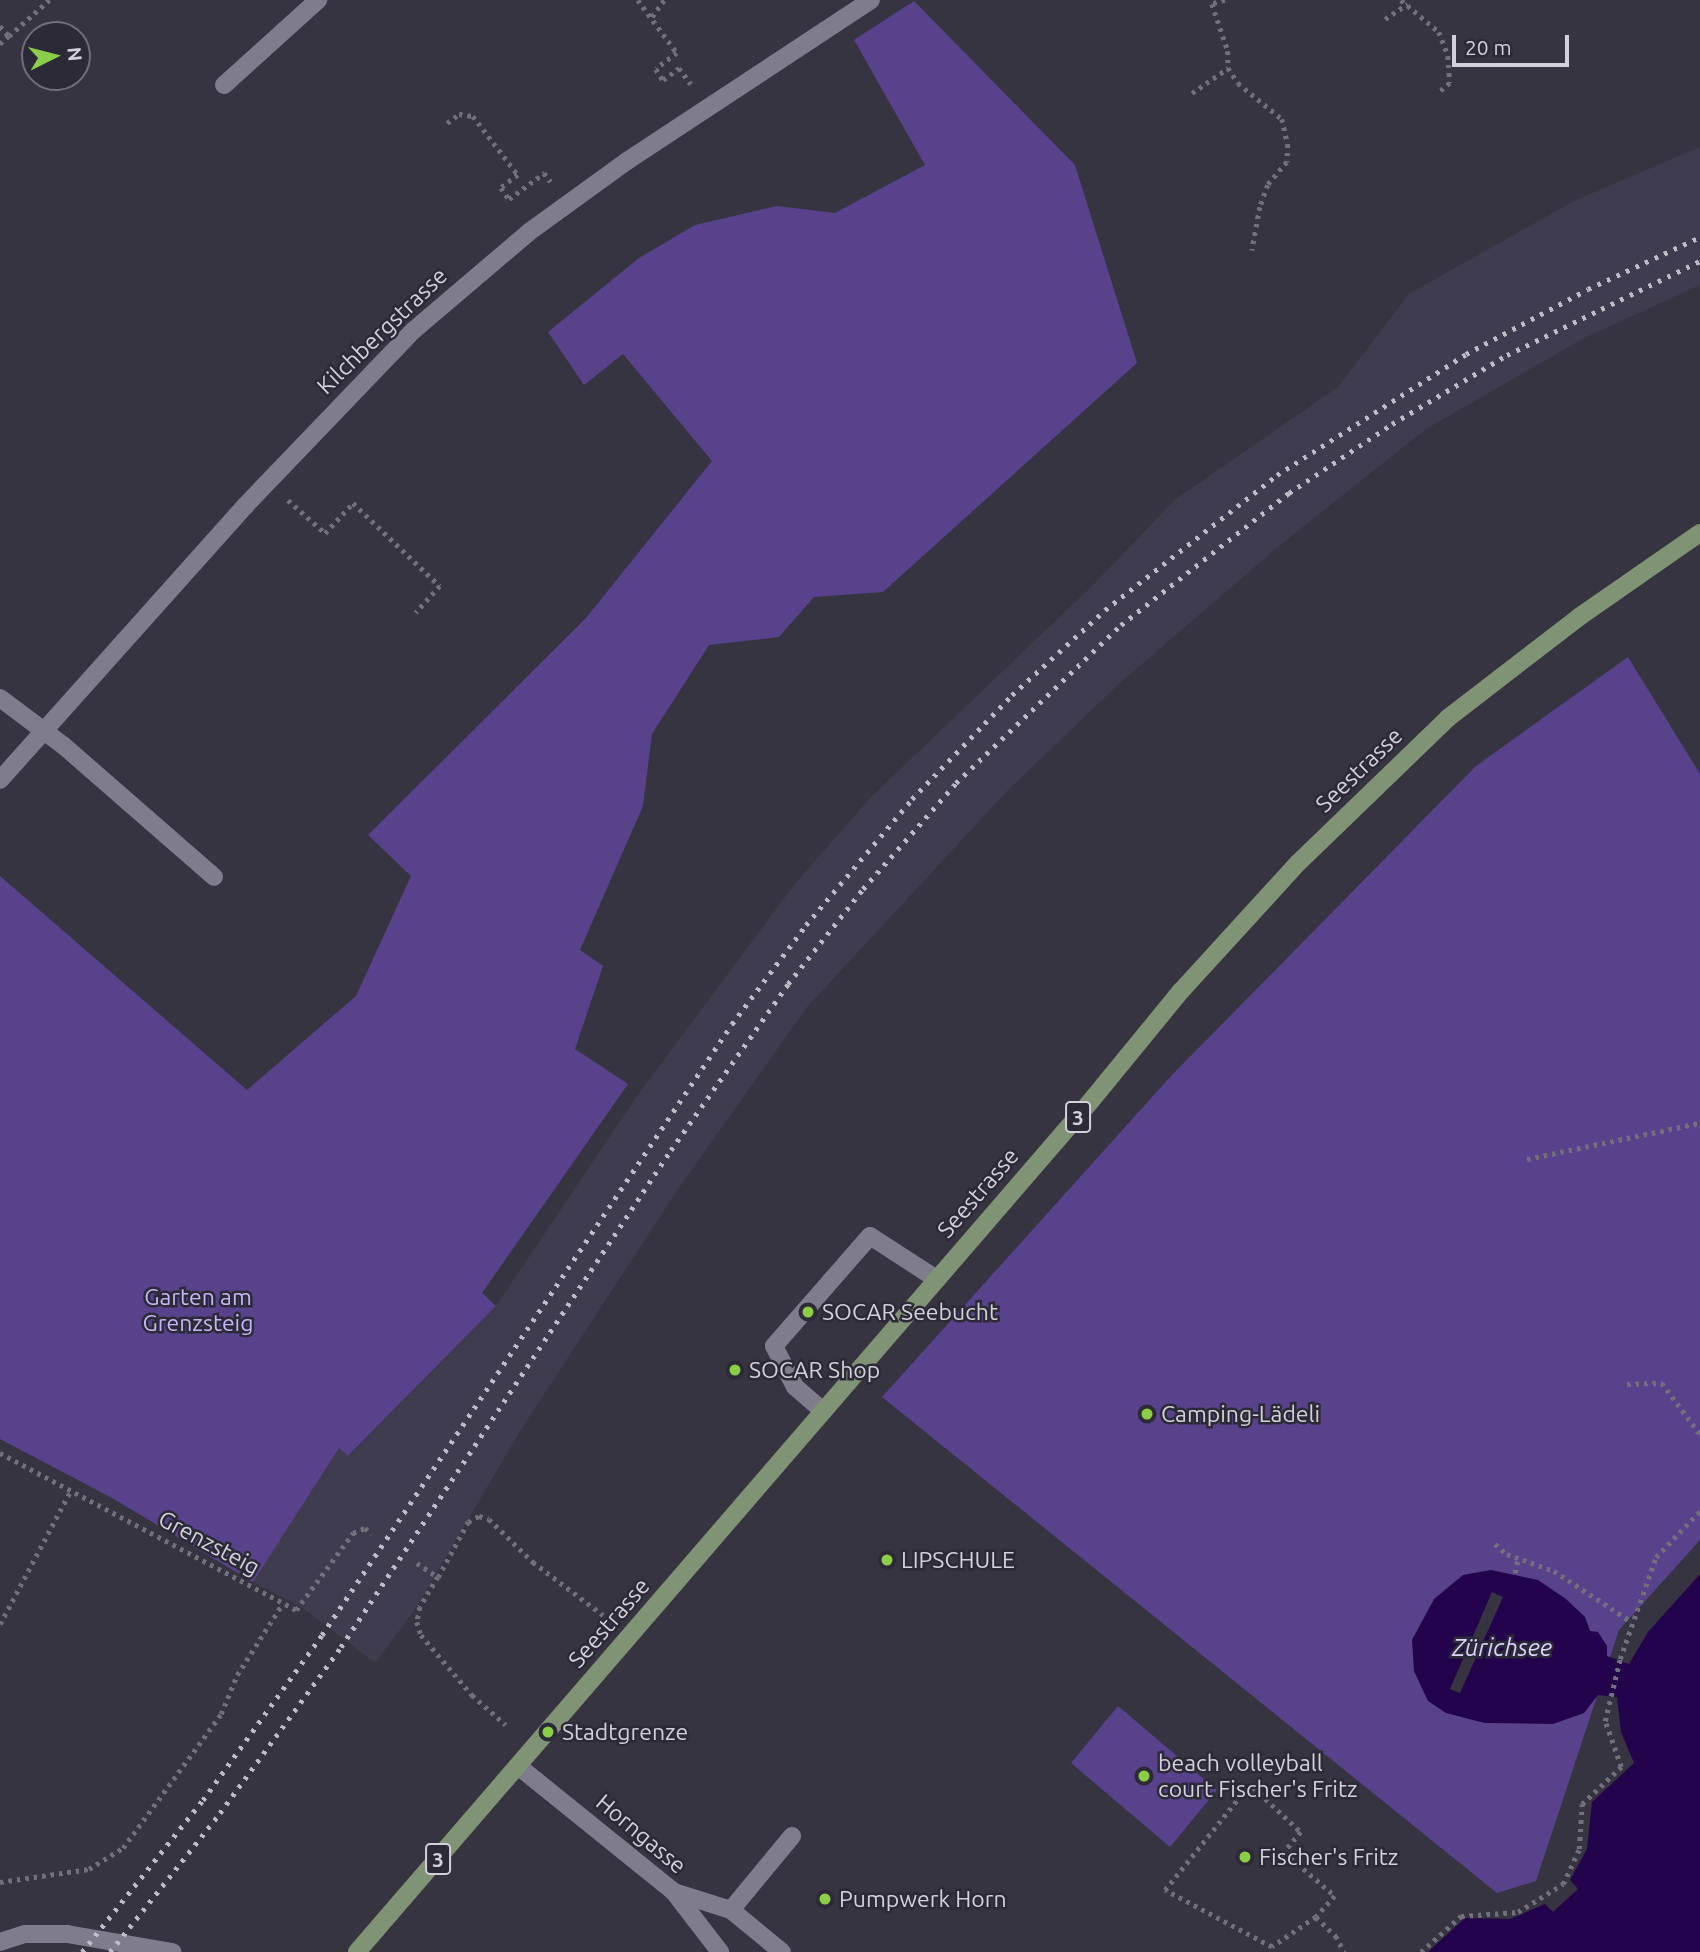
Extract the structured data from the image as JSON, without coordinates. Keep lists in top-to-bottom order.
{
  "streets": {
    "main road": ["Seestrasse", "3"],
    "street": ["Kilchbergstrasse", "Horngasse"],
    "path": ["Grenzsteig"]
  },
  "crossings": [
    ["Seestrasse", "Horngasse"]
  ],
  "water": ["Zürichsee"],
  "parks": ["Garten am Grenzsteig"],
  "places": [
    "SOCAR Seebucht",
    "SOCAR Shop",
    "Camping-Lädeli",
    "LIPSCHULE",
    "Stadtgrenze",
    "beach volleyball court Fischer's Fritz",
    "Fischer's Fritz",
    "Pumpwerk Horn"
  ],
  "scale_bar": "20 m",
  "north": "right"
}
